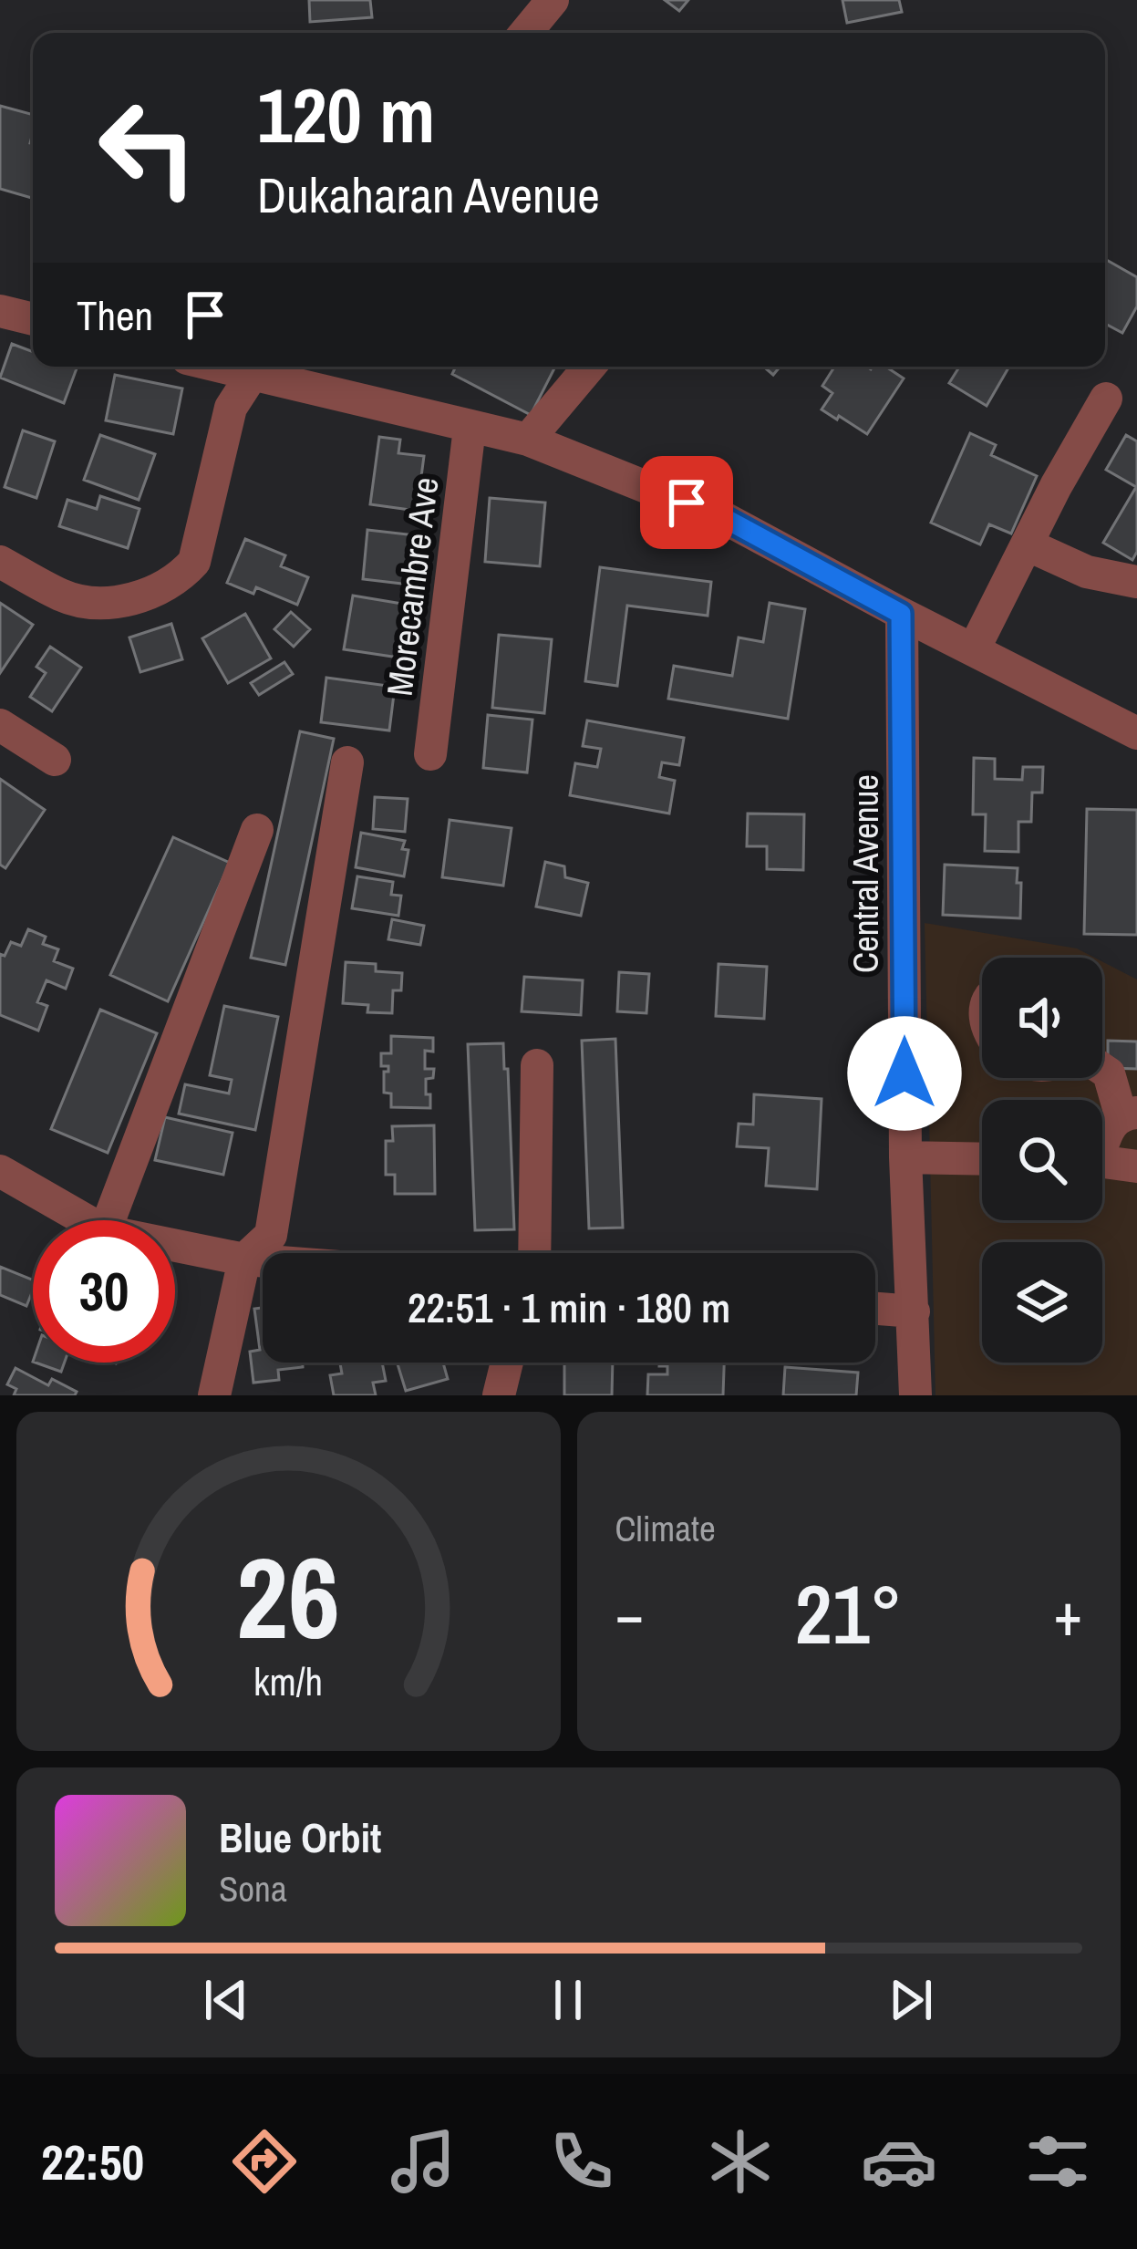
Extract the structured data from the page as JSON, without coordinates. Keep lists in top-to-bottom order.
{
  "streets": {
    "street": ["Morecambre Ave", "Central Avenue"]
  },
  "page": {
    "turn": ["120 m", "Dukaharan Avenue"],
    "then": "Then",
    "limit": "30",
    "trip": "22:51 · 1 min · 180 m",
    "tile": "Climate",
    "heat": ["−", "21°", "+"],
    "song": ["Blue Orbit", "Sona"],
    "tabs": "22:50",
    "gauge": ["26", "km/h"]
  }
}
